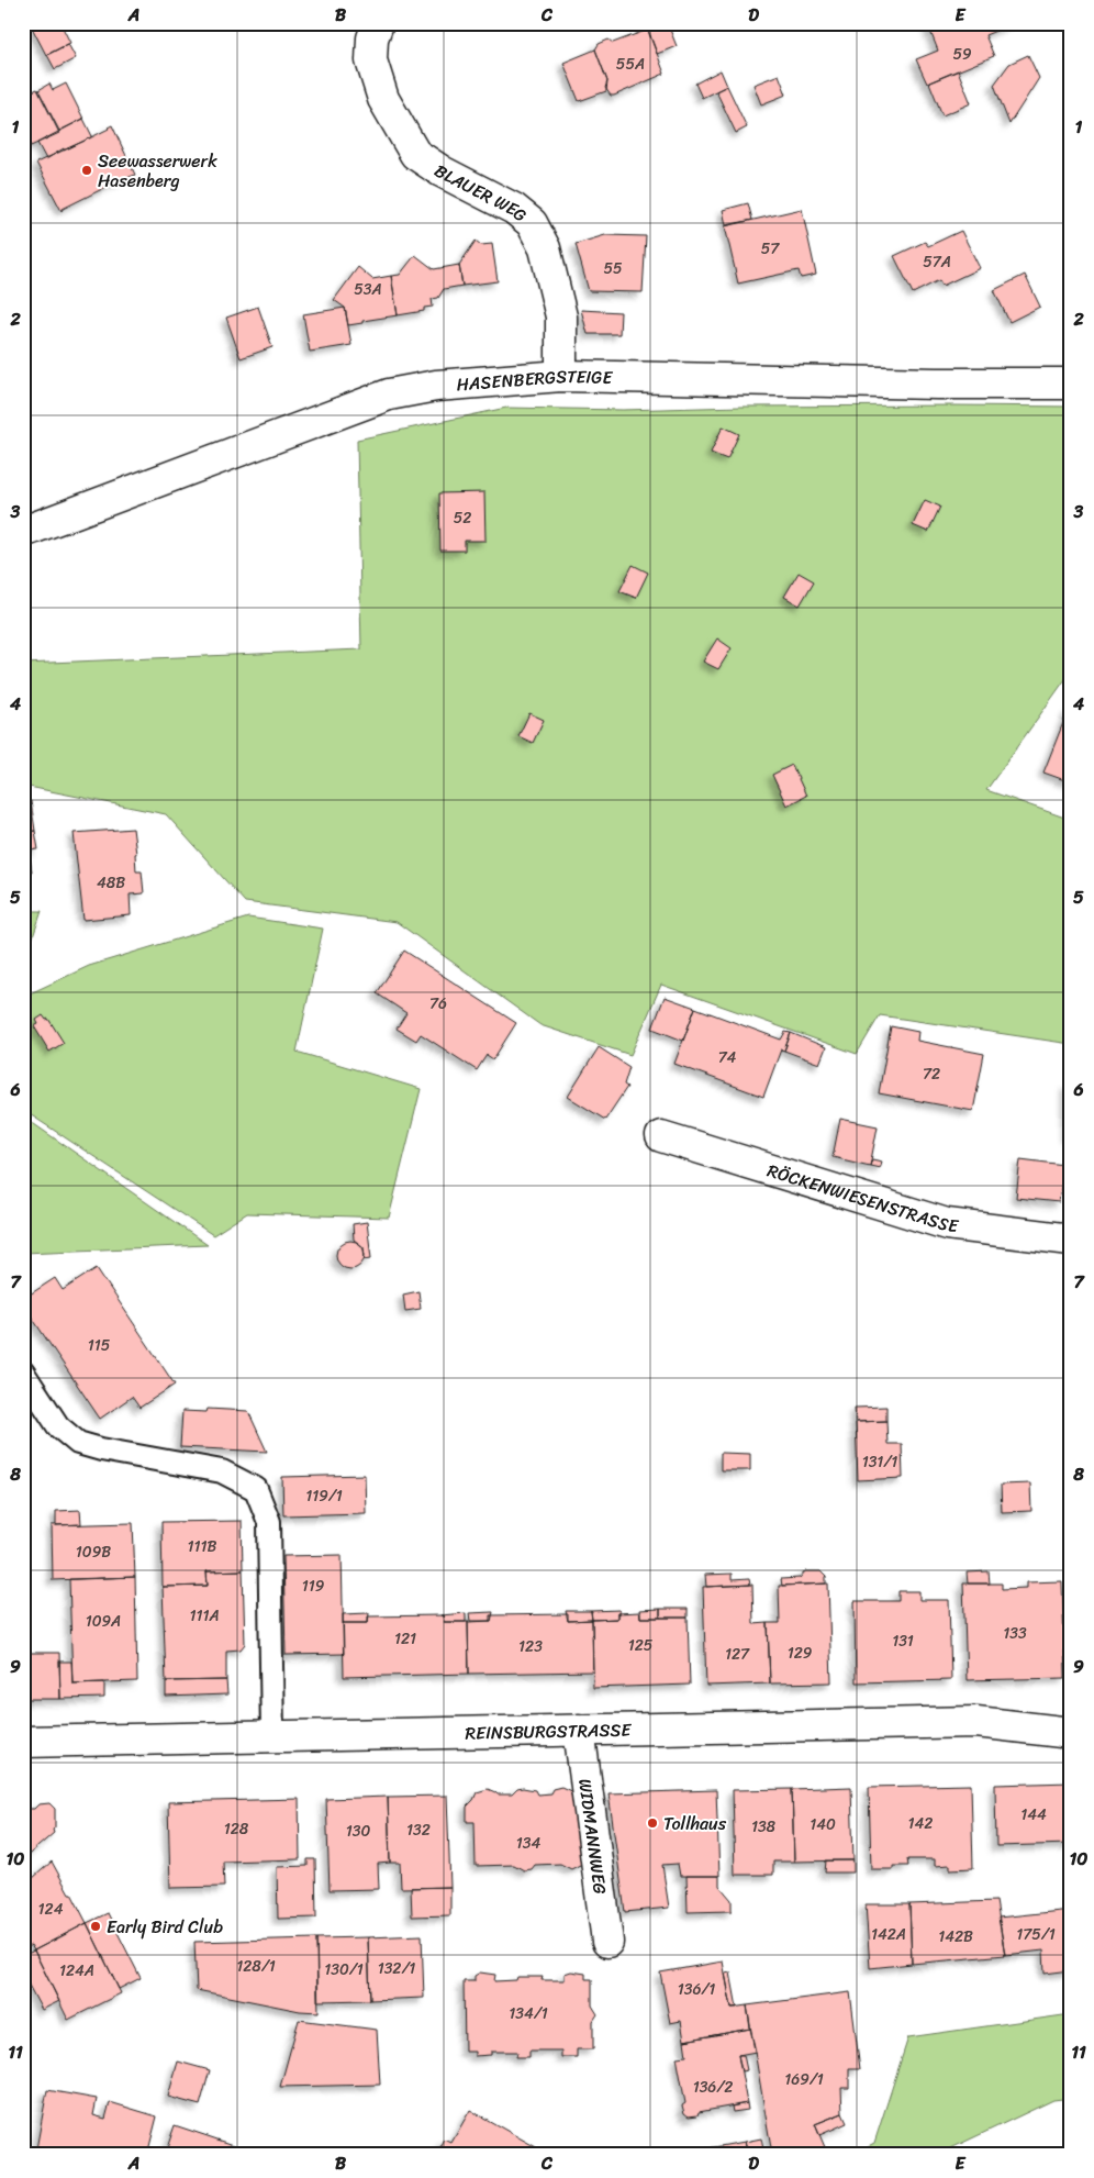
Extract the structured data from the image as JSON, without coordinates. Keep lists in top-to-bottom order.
{
  "streets": {
    "street": [
      "BLAUER WEG",
      "HASENBERGSTEIGE",
      "RÖCKENWIESENSTRASSE",
      "REINSBURGSTRASSE",
      "WIDMANNWEG"
    ]
  },
  "crossings": [
    ["BLAUER WEG", "HASENBERGSTEIGE"],
    ["REINSBURGSTRASSE", "WIDMANNWEG"]
  ],
  "places": ["Seewasserwerk Hasenberg", "Tollhaus", "Early Bird Club"],
  "house_numbers": [
    "59",
    "55A",
    "57",
    "57A",
    "55",
    "53A",
    "52",
    "48B",
    "76",
    "74",
    "72",
    "115",
    "131/1",
    "119/1",
    "111B",
    "109B",
    "119",
    "111A",
    "109A",
    "133",
    "121",
    "131",
    "125",
    "123",
    "129",
    "127",
    "144",
    "142",
    "140",
    "138",
    "128",
    "132",
    "130",
    "134",
    "124",
    "142A",
    "175/1",
    "142B",
    "128/1",
    "132/1",
    "130/1",
    "124A",
    "136/1",
    "134/1",
    "169/1",
    "136/2"
  ],
  "grid": {
    "columns": [
      "A",
      "B",
      "C",
      "D",
      "E"
    ],
    "rows": [
      "1",
      "2",
      "3",
      "4",
      "5",
      "6",
      "7",
      "8",
      "9",
      "10",
      "11"
    ]
  }
}
